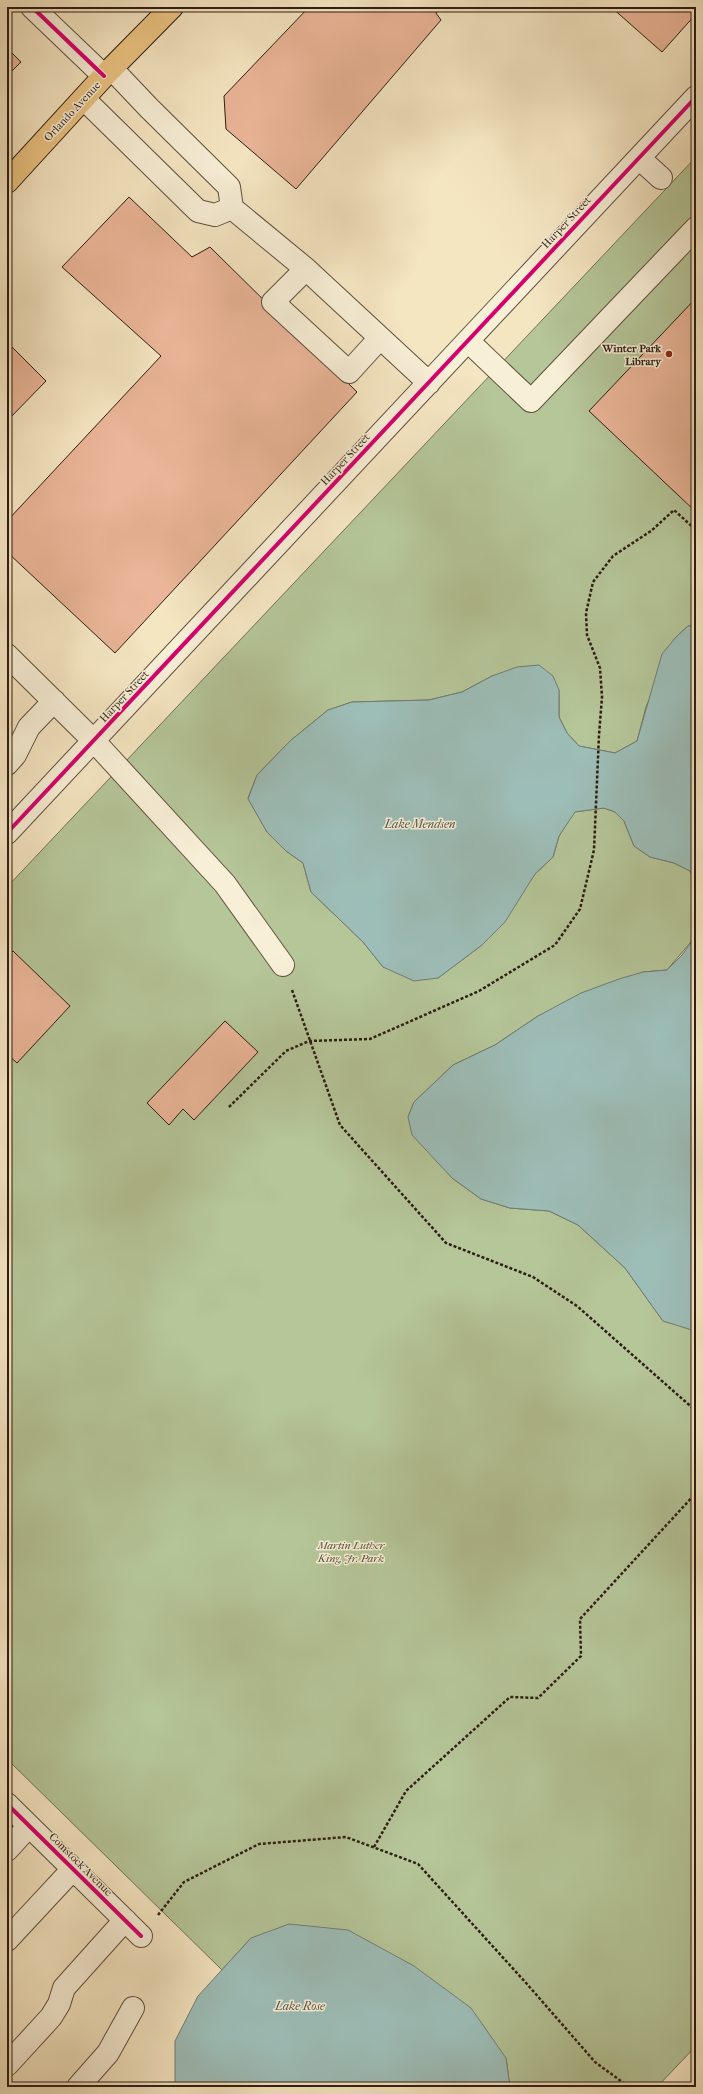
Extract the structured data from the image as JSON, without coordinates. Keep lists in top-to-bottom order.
{
  "streets": {
    "main road": ["Orlando Avenue"],
    "street": ["Harper Street", "Comstock Avenue"]
  },
  "water": ["Lake Mendsen", "Lake Rose"],
  "parks": ["Martin Luther King, Jr. Park"],
  "places": ["Winter Park Library"]
}
